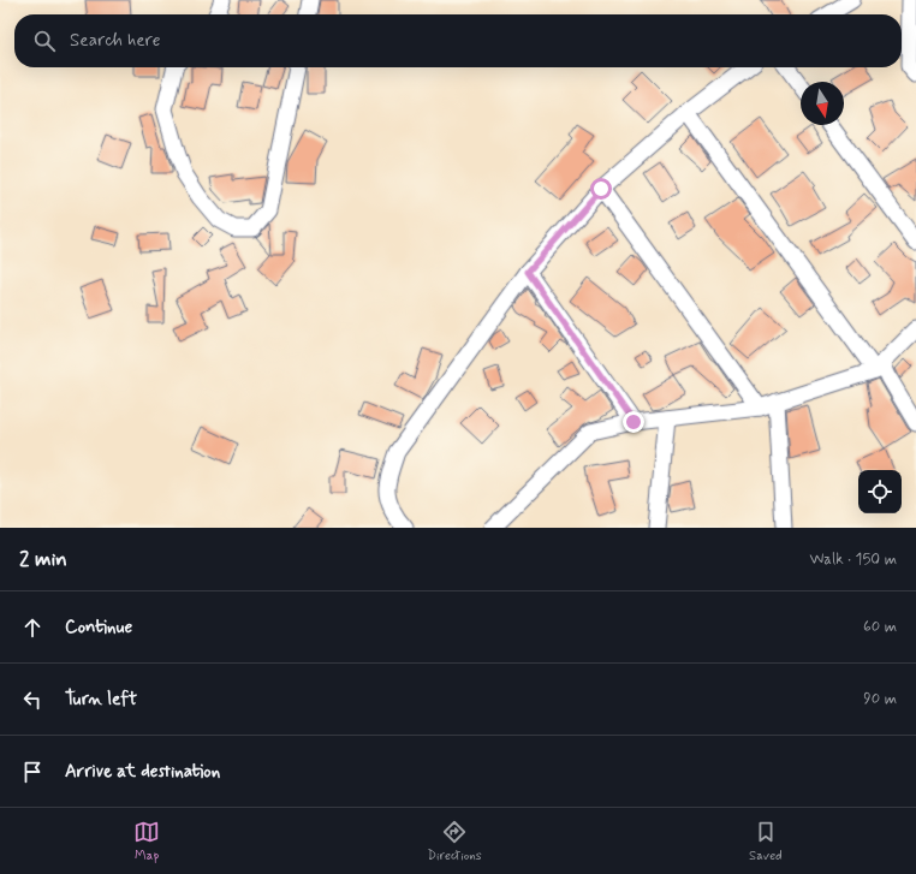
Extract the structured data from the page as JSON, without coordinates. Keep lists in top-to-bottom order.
{
  "north": "bottom",
  "page": {
    "search": "Search here",
    "heading": ["2 min", "Walk · 150 m"],
    "list": [
      ["Continue", "60 m"],
      ["Turn left", "90 m"],
      "Arrive at destination"
    ],
    "nav": ["Map", "Directions", "Saved"]
  }
}
